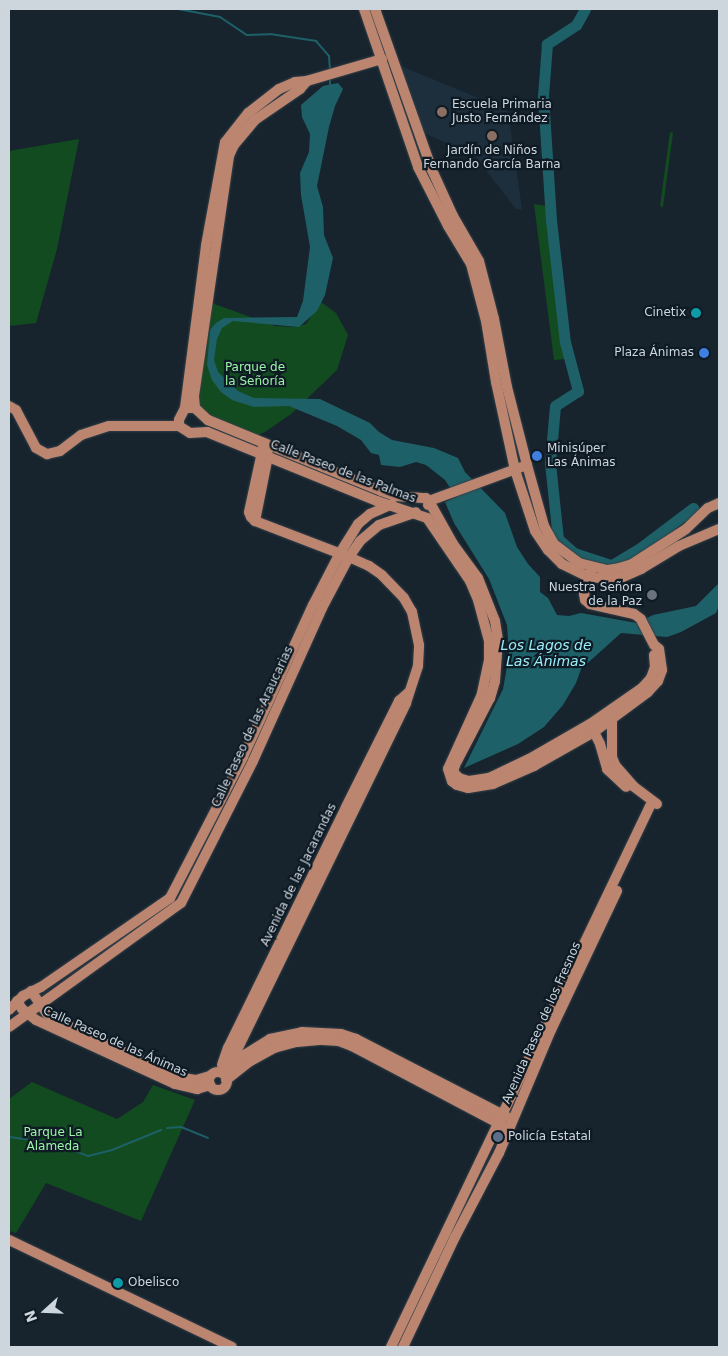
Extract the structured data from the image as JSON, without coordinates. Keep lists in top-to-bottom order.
{
  "streets": {
    "street": [
      "Calle Paseo de las Palmas",
      "Calle Paseo de las Araucarias",
      "Avenida de las Jacarandas",
      "Avenida Paseo de los Fresnos",
      "Calle Paseo de las Ánimas"
    ]
  },
  "crossings": [
    ["Calle Paseo de las Palmas", "Calle Paseo de las Araucarias"],
    ["Calle Paseo de las Palmas", "Avenida de las Jacarandas"],
    ["Calle Paseo de las Araucarias", "Avenida de las Jacarandas"],
    ["Calle Paseo de las Araucarias", "Calle Paseo de las Ánimas"],
    ["Avenida de las Jacarandas", "Calle Paseo de las Ánimas"]
  ],
  "water": ["Los Lagos de Las Ánimas"],
  "parks": ["Parque de la Señoría", "Parque La Alameda"],
  "places": [
    "Escuela Primaria Justo Fernández",
    "Jardín de Niños Fernando García Barna",
    "Cinetix",
    "Plaza Ánimas",
    "Minisúper Las Ánimas",
    "Nuestra Señora de la Paz",
    "Policía Estatal",
    "Obelisco"
  ],
  "north": "left"
}
